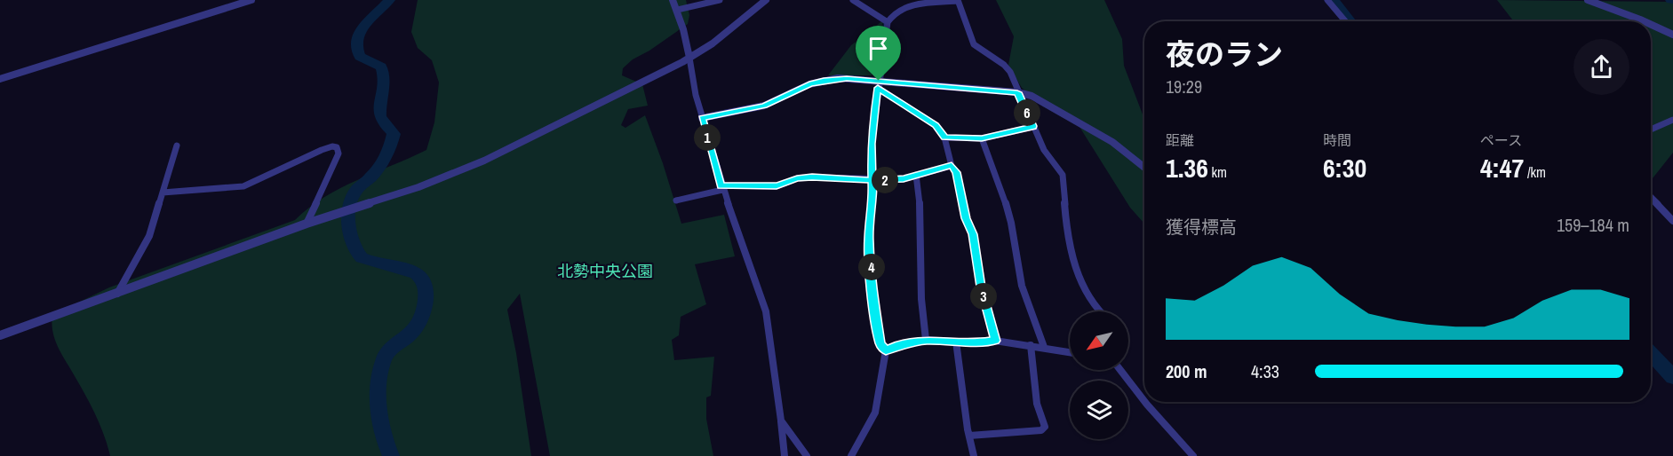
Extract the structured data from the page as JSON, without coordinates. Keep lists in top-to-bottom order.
{
  "parks": ["北勢中央公園"],
  "north": "bottom left",
  "page": {
    "heading": ["夜のラン", "19:29"],
    "pins": [
      "6",
      "1",
      "2",
      "4",
      "3"
    ],
    "stats": [
      ["距離", "1.36 km"],
      ["時間", "6:30"],
      ["ペース", "4:47 /km"]
    ],
    "chart": ["獲得標高", "159–184 m"],
    "list": [
      {
        "name": "200 m",
        "note": "4:33"
      }
    ]
  }
}
